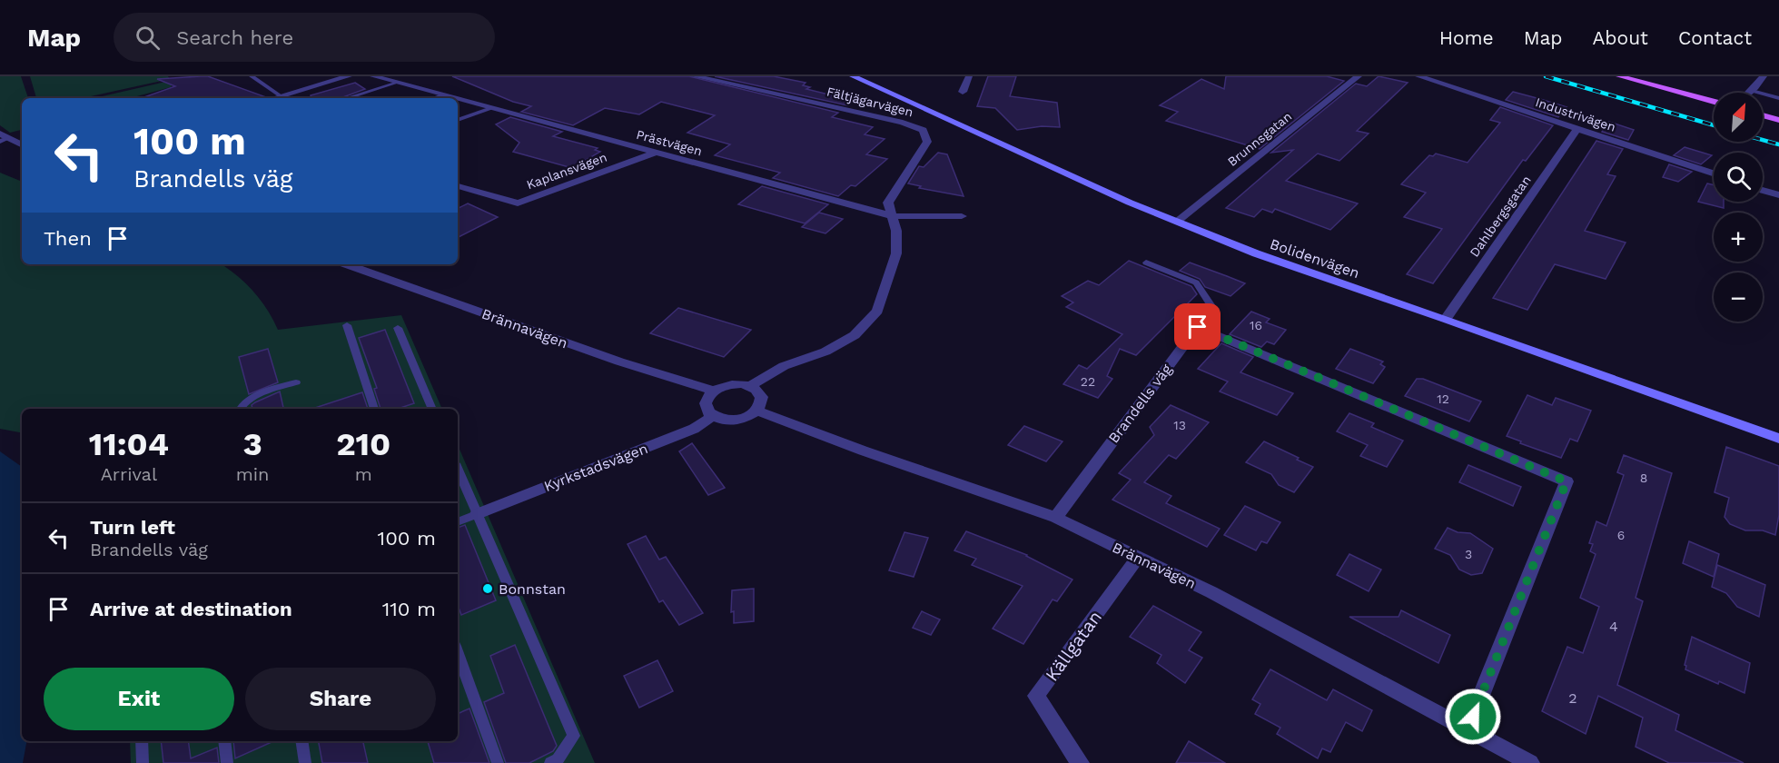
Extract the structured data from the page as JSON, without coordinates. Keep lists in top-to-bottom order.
{
  "streets": {
    "main road": ["Bolidenvägen"],
    "street": [
      "Fältjägarvägen",
      "Industrivägen",
      "Brunnsgatan",
      "Prästvägen",
      "Kaplansvägen",
      "Dahlbergsgatan",
      "Brännavägen",
      "Brandells väg",
      "Kyrkstadsvägen",
      "Källgatan"
    ]
  },
  "crossings": [
    ["Fältjägarvägen", "Prästvägen"],
    ["Fältjägarvägen", "Brännavägen"],
    ["Fältjägarvägen", "Kyrkstadsvägen"],
    ["Industrivägen", "Dahlbergsgatan"],
    ["Brunnsgatan", "Bolidenvägen"],
    ["Prästvägen", "Kaplansvägen"],
    ["Dahlbergsgatan", "Bolidenvägen"],
    ["Brännavägen", "Brandells väg"],
    ["Brännavägen", "Kyrkstadsvägen"],
    ["Brännavägen", "Källgatan"]
  ],
  "places": ["Bonnstan"],
  "house_numbers": [
    "16",
    "22",
    "12",
    "13",
    "8",
    "6",
    "3",
    "4",
    "2"
  ],
  "north": "top right",
  "page": {
    "header": "Map",
    "search": "Search here",
    "nav": [
      "Home",
      "Map",
      "About",
      "Contact"
    ],
    "map_buttons": ["+", "−"],
    "turn": ["100 m", "Brandells väg"],
    "then": "Then",
    "eta": [
      "11:04",
      "Arrival",
      "3",
      "min",
      "210",
      "m"
    ],
    "list": [
      {
        "name": "Turn left",
        "note": "Brandells väg",
        "value": "100 m"
      },
      {
        "name": "Arrive at destination",
        "value": "110 m"
      }
    ],
    "buttons": ["Exit", "Share"]
  }
}
